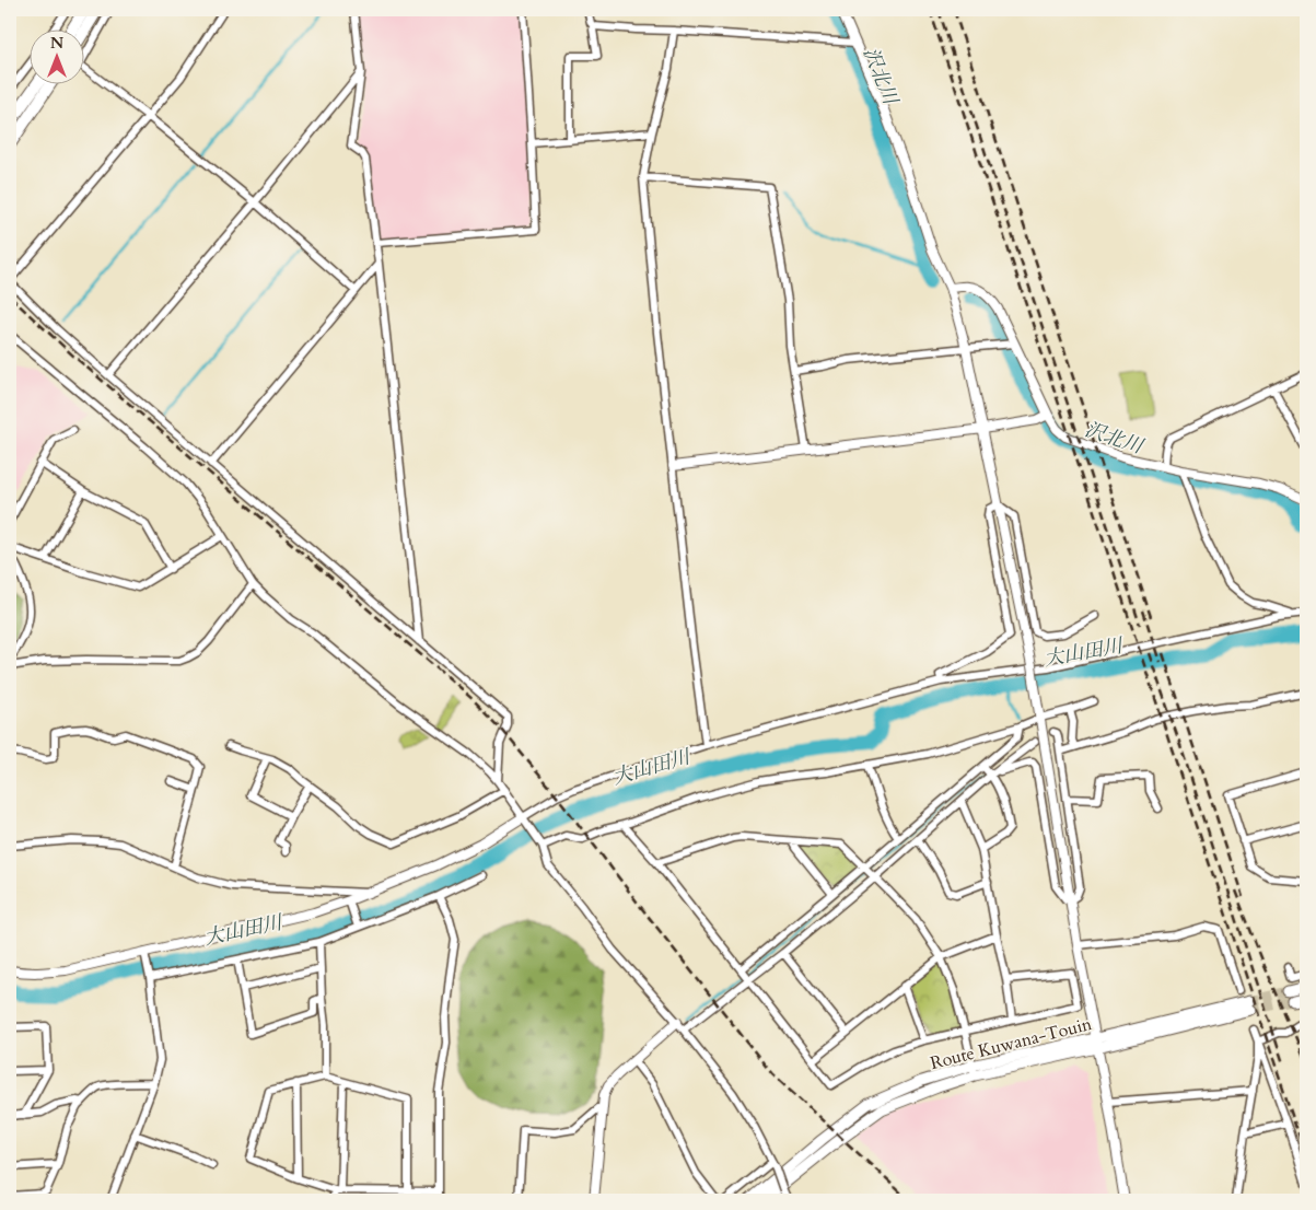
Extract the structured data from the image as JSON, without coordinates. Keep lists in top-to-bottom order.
{
  "streets": {
    "main road": ["Route Kuwana-Touin"]
  },
  "water": ["沢北川", "大山田川"],
  "north": "top"
}
